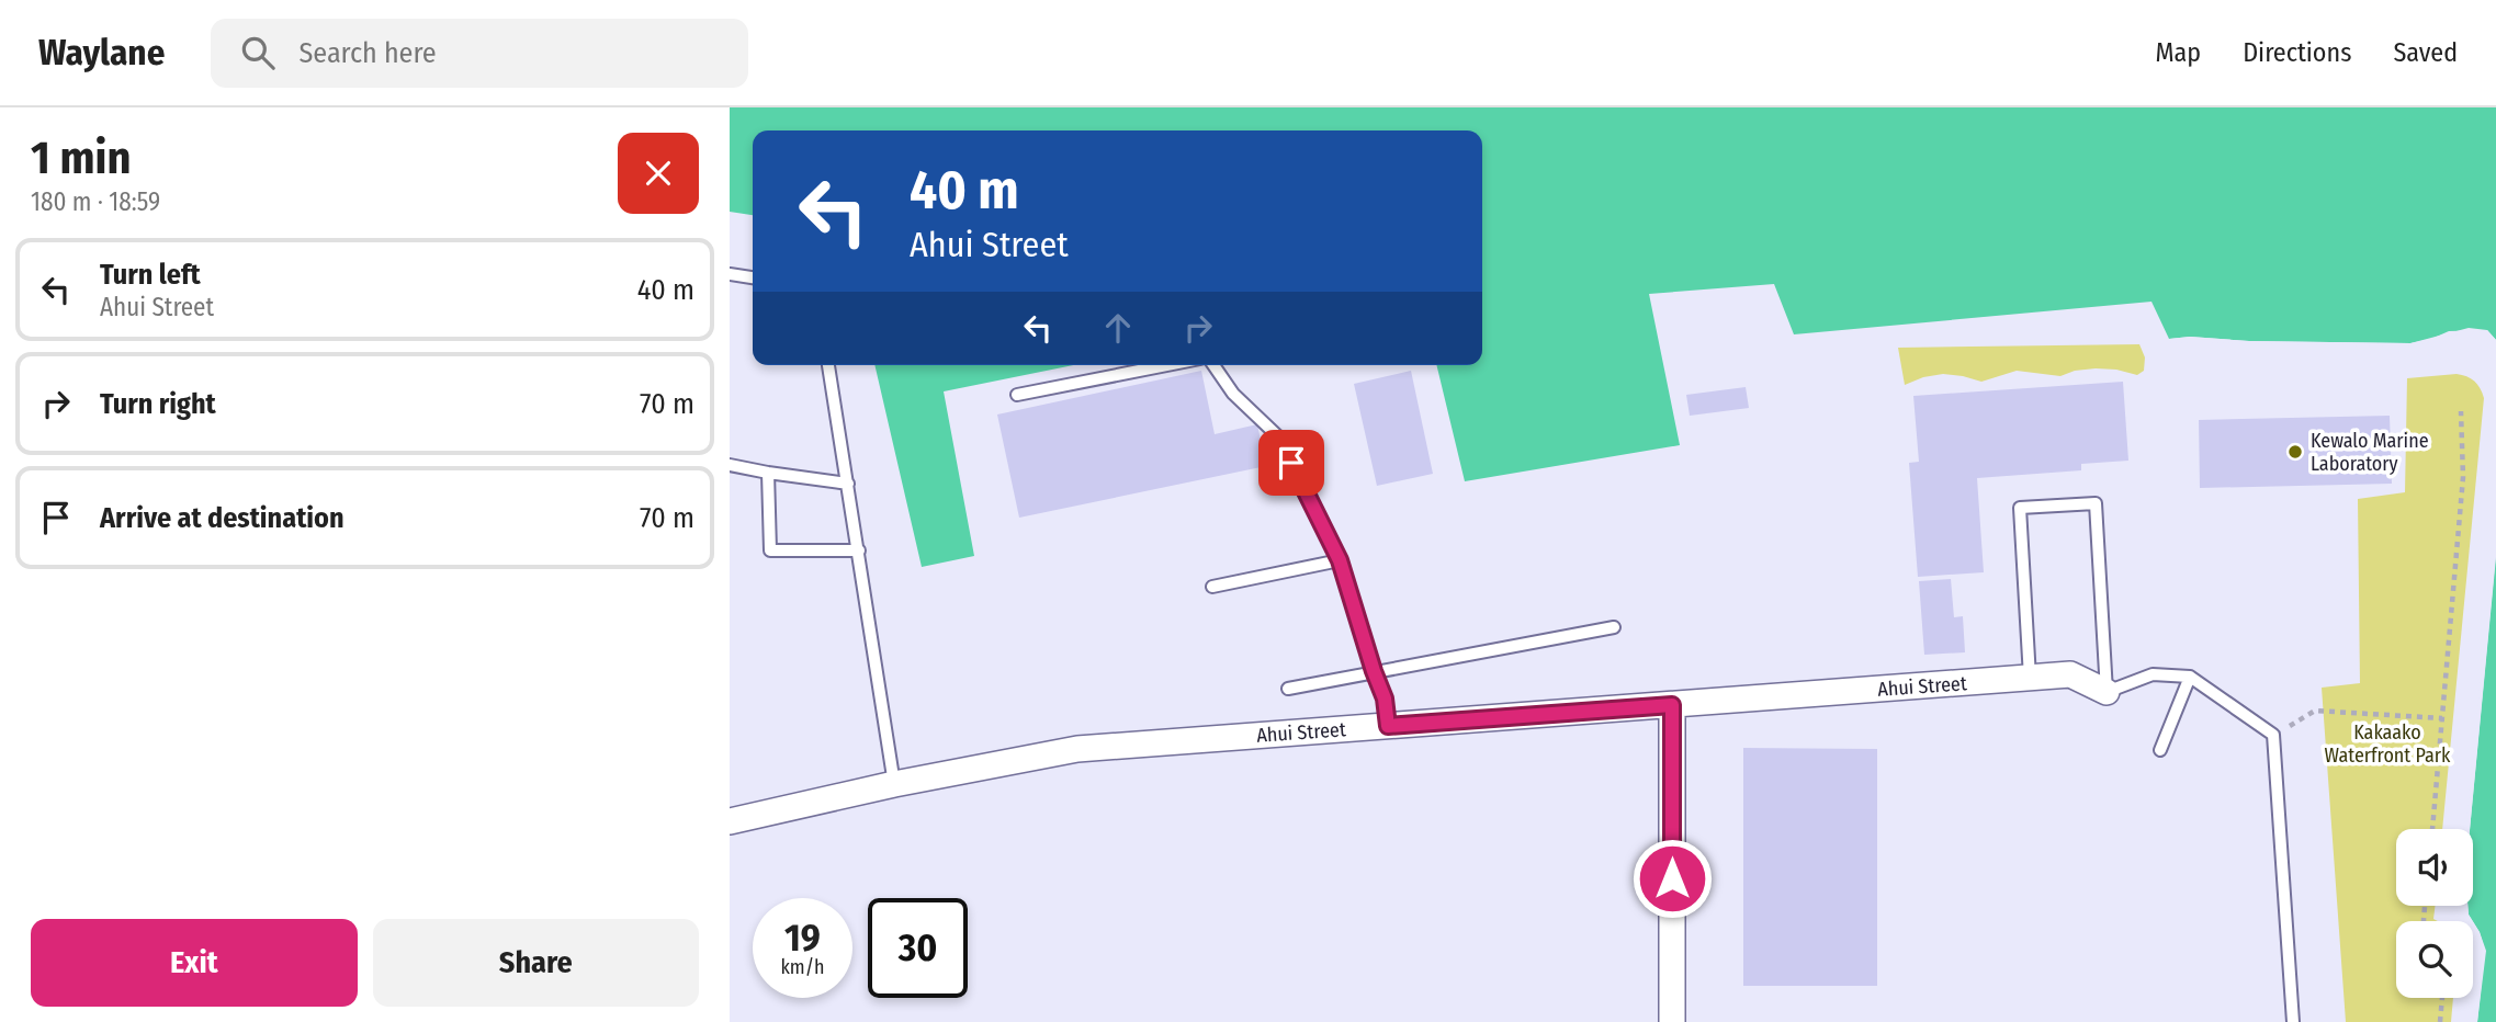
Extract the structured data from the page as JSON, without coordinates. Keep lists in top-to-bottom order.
{
  "streets": {
    "street": ["Ahui Street"]
  },
  "parks": ["Kakaako Waterfront Park"],
  "places": ["Kewalo Marine Laboratory"],
  "page": {
    "header": "Waylane",
    "search": "Search here",
    "nav": ["Map", "Directions", "Saved"],
    "heading": ["1 min", "180 m · 18:59"],
    "turn": ["40 m", "Ahui Street"],
    "list": [
      {
        "name": "Turn left",
        "note": "Ahui Street",
        "value": "40 m"
      },
      {
        "name": "Turn right",
        "value": "70 m"
      },
      {
        "name": "Arrive at destination",
        "value": "70 m"
      }
    ],
    "speed": "19 km/h",
    "limit": "30",
    "buttons": ["Exit", "Share"]
  }
}
